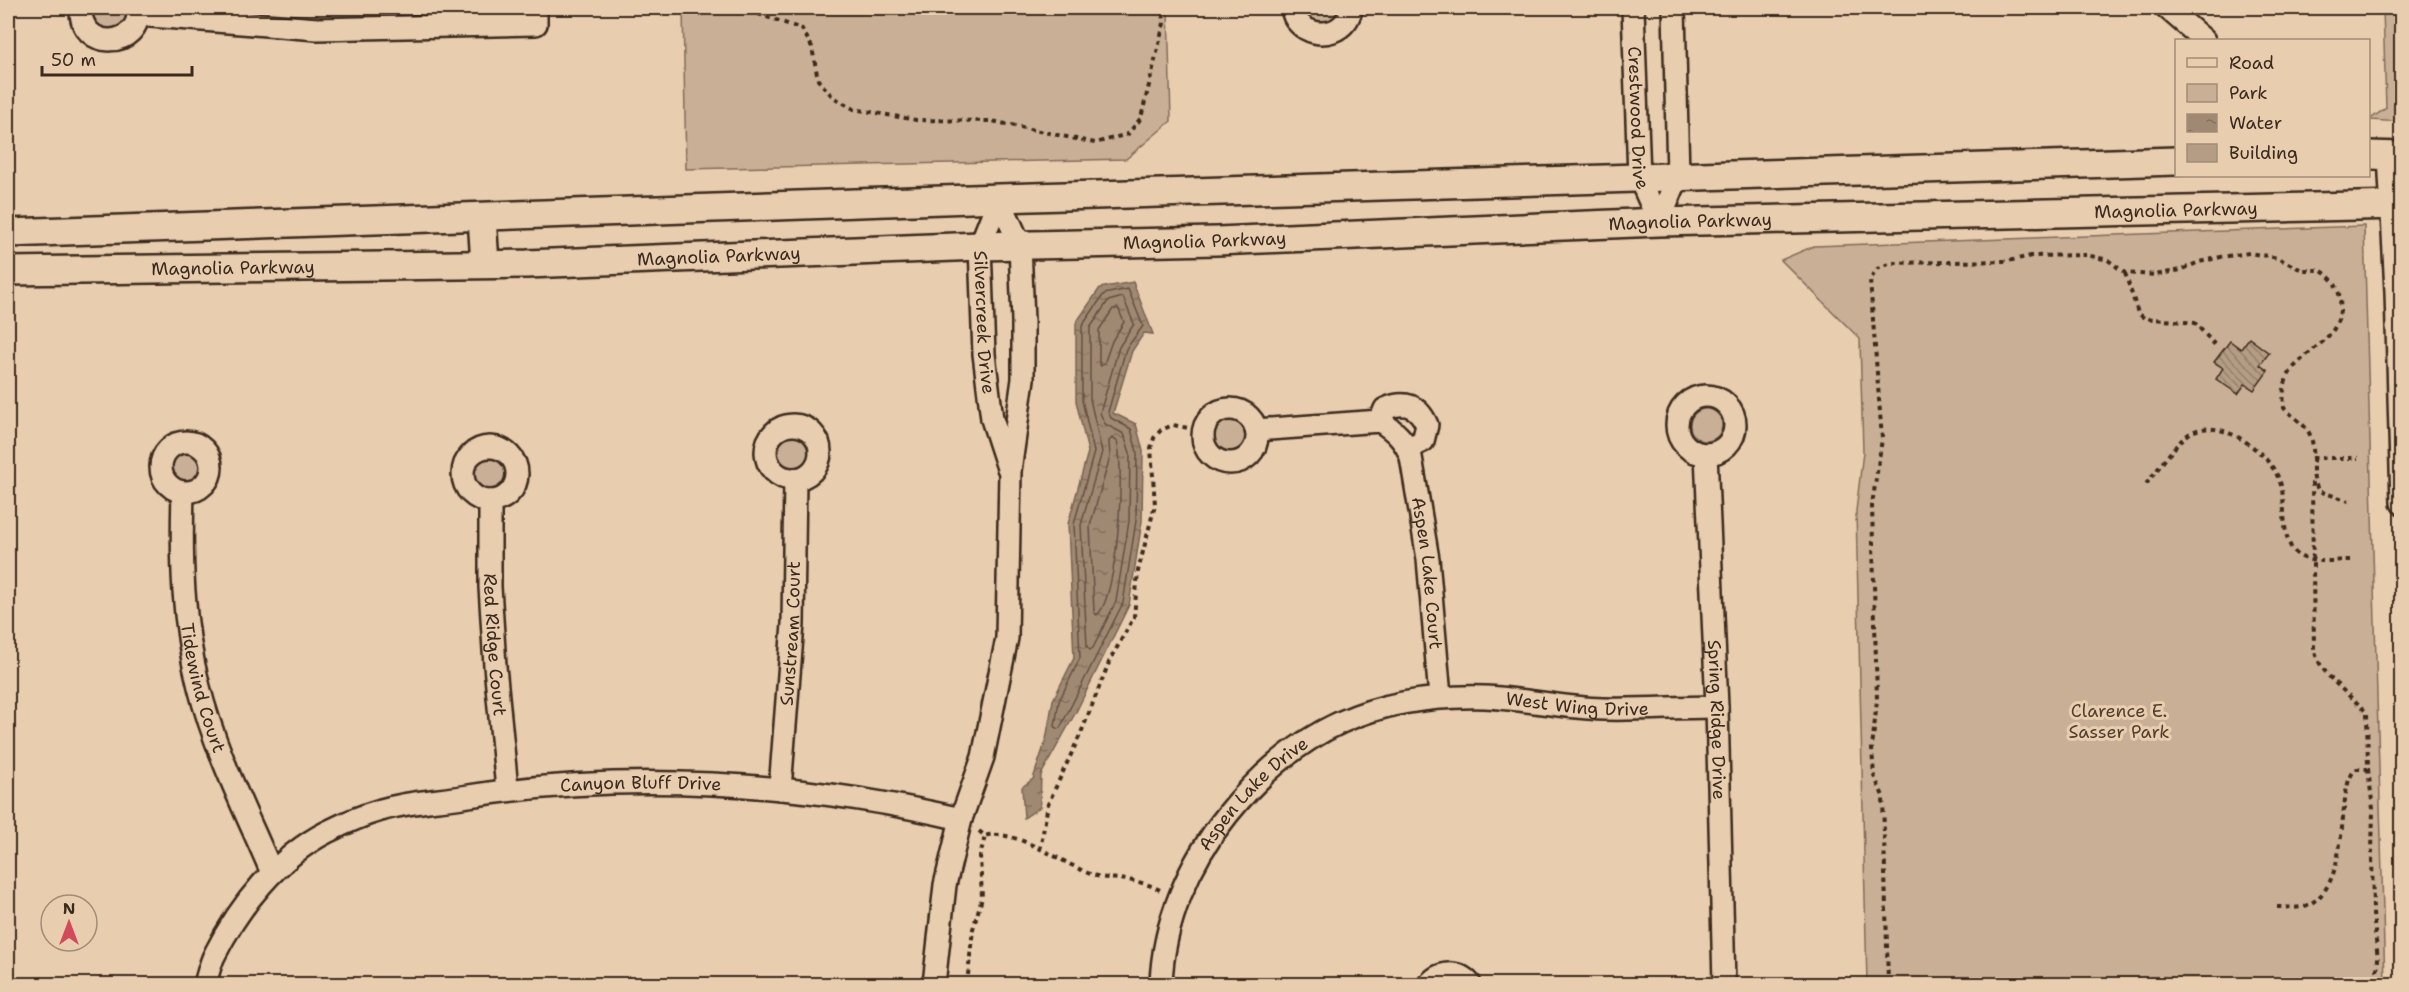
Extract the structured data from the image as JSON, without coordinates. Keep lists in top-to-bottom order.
{
  "streets": {
    "main road": ["Magnolia Parkway"],
    "street": [
      "Crestwood Drive",
      "Silvercreek Drive",
      "Aspen Lake Court",
      "Sunstream Court",
      "Red Ridge Court",
      "Tidewind Court",
      "West Wing Drive",
      "Spring Ridge Drive",
      "Canyon Bluff Drive",
      "Aspen Lake Drive"
    ]
  },
  "crossings": [
    ["Crestwood Drive", "Magnolia Parkway"],
    ["Magnolia Parkway", "Silvercreek Drive"],
    ["Silvercreek Drive", "Canyon Bluff Drive"],
    ["Aspen Lake Court", "West Wing Drive"],
    ["Aspen Lake Court", "Aspen Lake Drive"],
    ["Sunstream Court", "Canyon Bluff Drive"],
    ["Red Ridge Court", "Canyon Bluff Drive"],
    ["Tidewind Court", "Canyon Bluff Drive"],
    ["West Wing Drive", "Spring Ridge Drive"],
    ["West Wing Drive", "Aspen Lake Drive"]
  ],
  "parks": ["Clarence E. Sasser Park"],
  "legend": [
    "Road",
    "Park",
    "Water",
    "Building"
  ],
  "scale_bar": "50 m",
  "north": "top"
}
